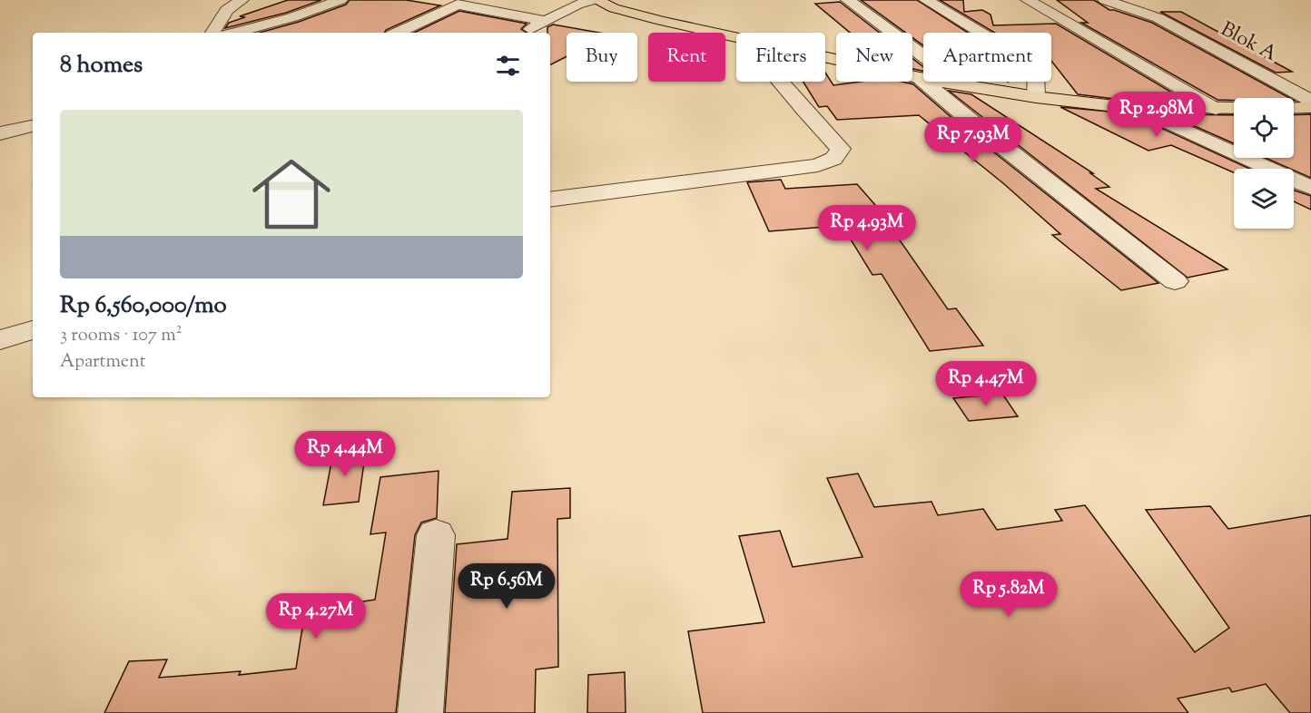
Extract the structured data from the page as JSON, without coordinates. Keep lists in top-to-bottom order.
{
  "streets": {
    "street": ["Blok A"]
  },
  "page": {
    "chip": [
      "Buy",
      "Rent",
      "Filters",
      "New",
      "Apartment"
    ],
    "heading": "8 homes",
    "price": [
      "Rp 2.98M",
      "Rp 7.93M",
      "Rp 4.93M",
      "Rp 4.47M",
      "Rp 4.44M",
      "Rp 6.56M",
      "Rp 5.82M",
      "Rp 4.27M"
    ],
    "list": [
      {
        "name": "Rp 6,560,000/mo",
        "note": "3 rooms · 107 m² · Apartment"
      }
    ]
  }
}
